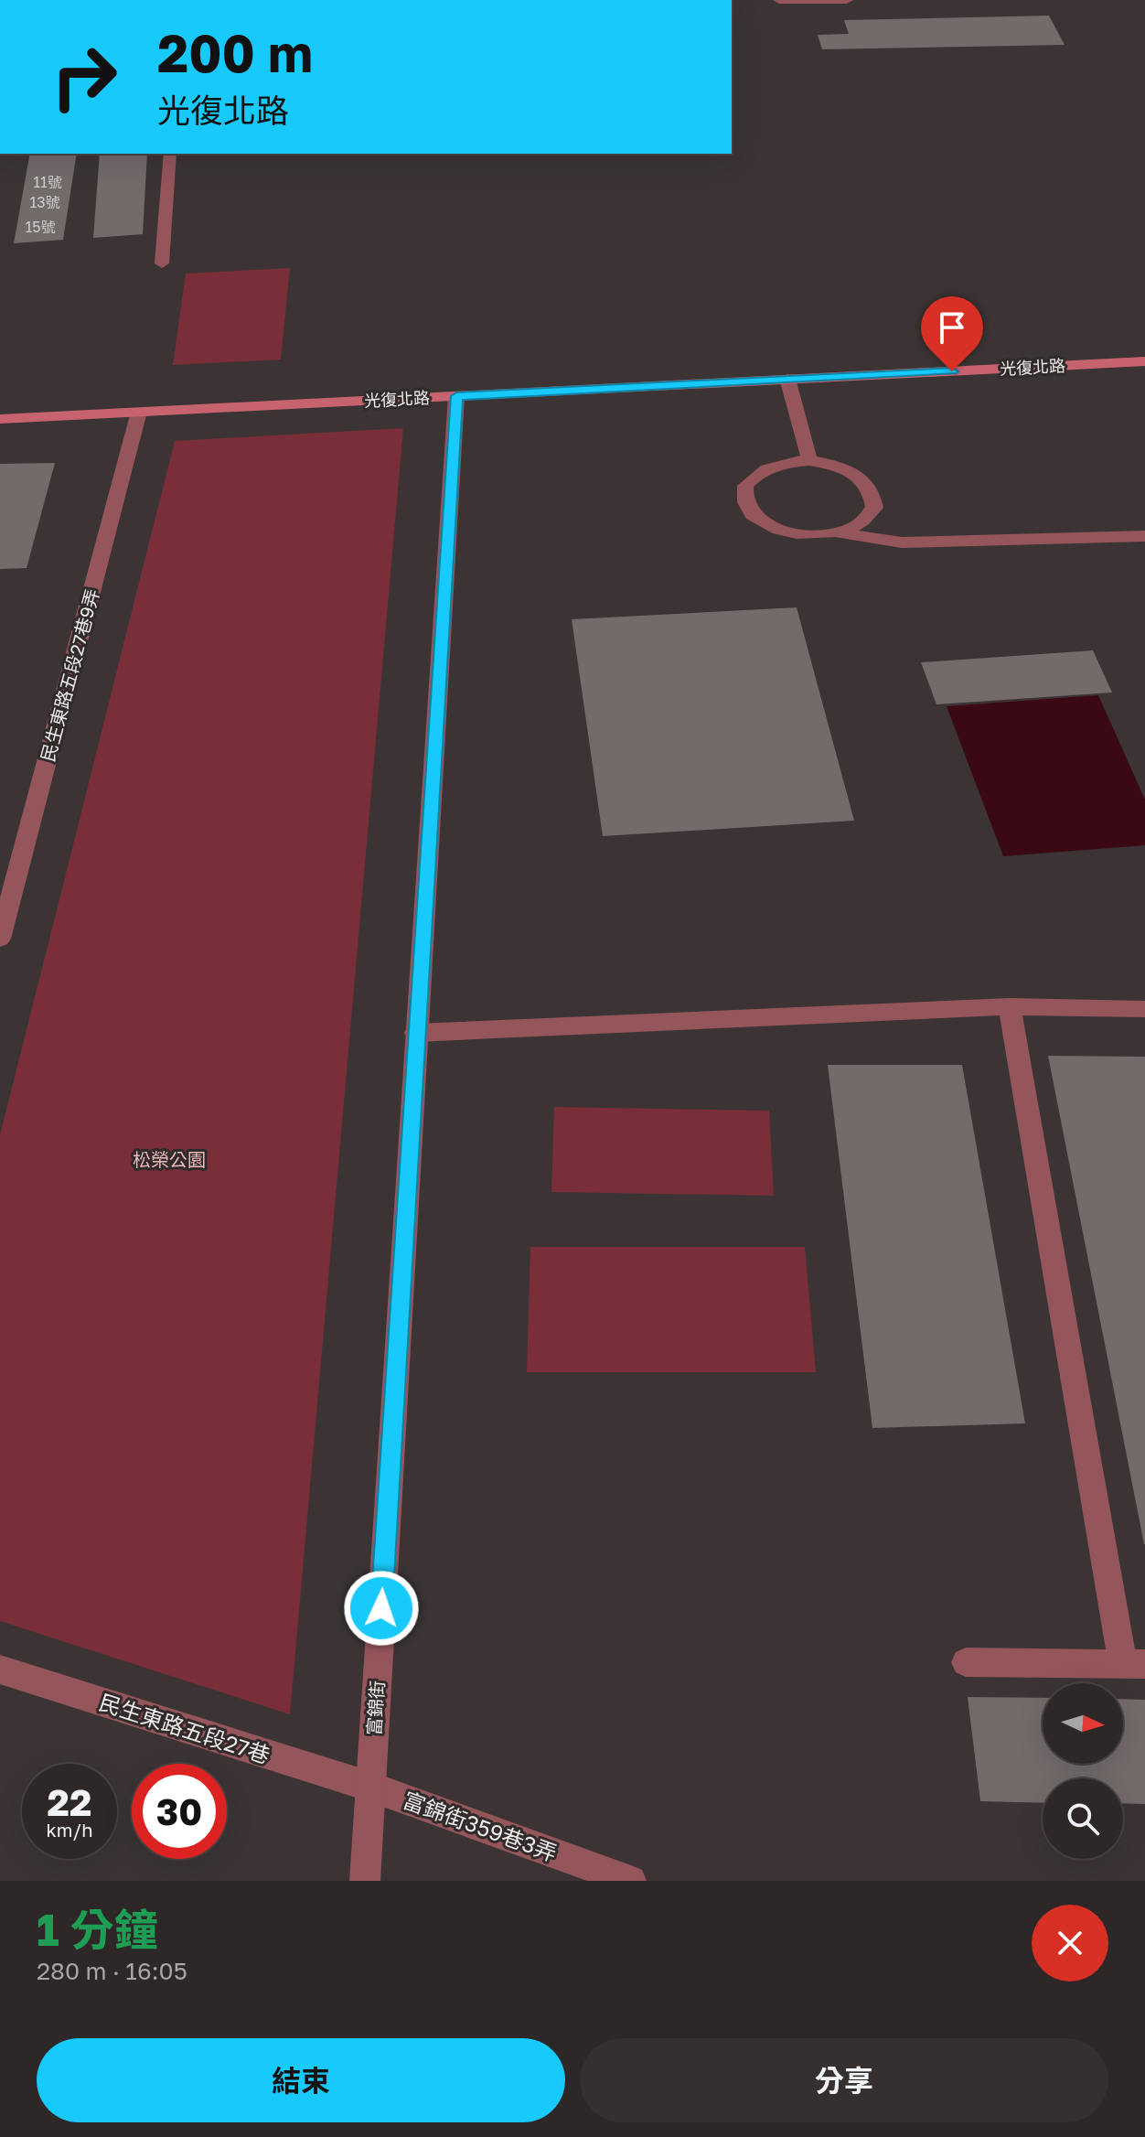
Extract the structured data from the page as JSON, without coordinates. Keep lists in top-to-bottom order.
{
  "streets": {
    "street": [
      "光復北路",
      "民生東路五段27巷9弄",
      "富錦街",
      "民生東路五段27巷",
      "富錦街359巷3弄"
    ]
  },
  "crossings": [
    ["光復北路", "民生東路五段27巷9弄"],
    ["光復北路", "富錦街"],
    ["富錦街", "民生東路五段27巷"],
    ["富錦街", "富錦街359巷3弄"],
    ["民生東路五段27巷", "富錦街359巷3弄"]
  ],
  "parks": ["松榮公園"],
  "house_numbers": ["11號", "13號", "15號"],
  "north": "right",
  "page": {
    "turn": ["200 m", "光復北路"],
    "speed": "22 km/h",
    "limit": "30",
    "heading": ["1 分鐘", "280 m · 16:05"],
    "buttons": ["結束", "分享"]
  }
}
